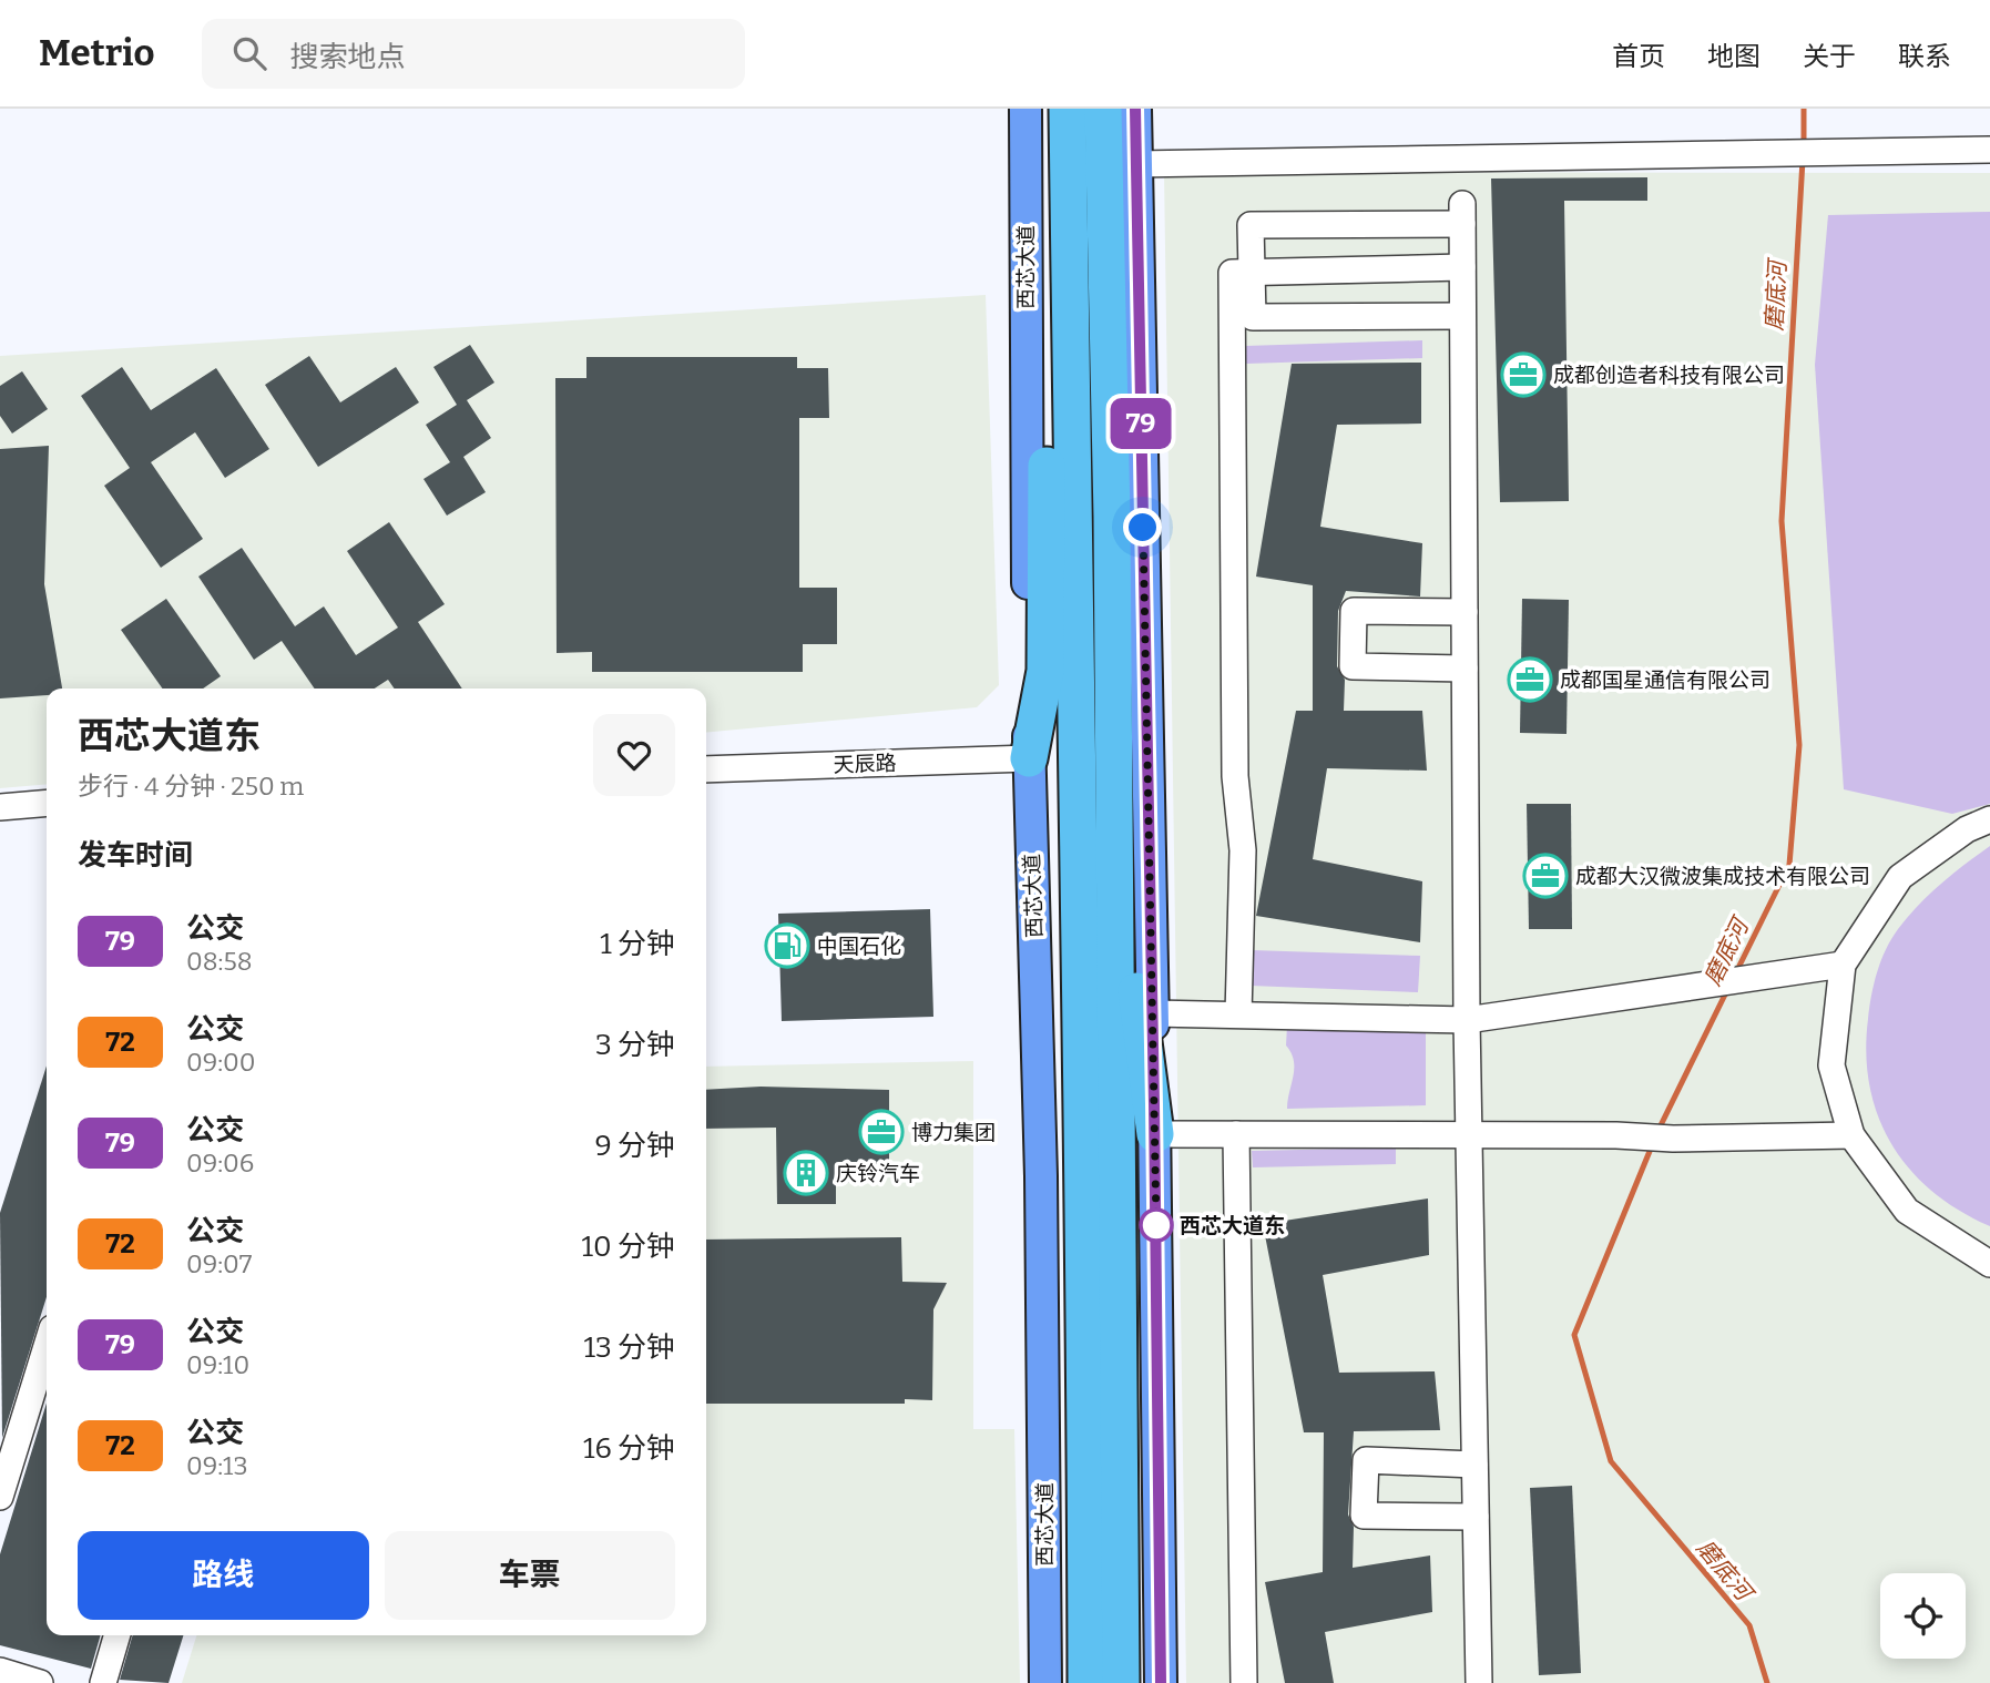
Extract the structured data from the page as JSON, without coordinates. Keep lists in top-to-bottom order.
{
  "streets": {
    "highway": ["西芯大道"],
    "street": ["天辰路"]
  },
  "crossings": [
    ["西芯大道", "天辰路"]
  ],
  "water": ["磨底河"],
  "places": {
    "office": [
      "成都创造者科技有限公司",
      "成都国星通信有限公司",
      "成都大汉微波集成技术有限公司",
      "博力集团"
    ],
    "fuel station": ["中国石化"],
    "building": ["庆铃汽车"],
    "other": ["西芯大道东"]
  },
  "lines": ["bus line 79"],
  "page": {
    "header": "Metrio",
    "search": "搜索地点",
    "nav": [
      "首页",
      "地图",
      "关于",
      "联系"
    ],
    "on_map": "79",
    "heading": [
      ["西芯大道东", "步行 · 4 分钟 · 250 m"],
      "发车时间"
    ],
    "list": [
      {
        "mark": "79",
        "name": "公交",
        "note": "08:58",
        "value": "1 分钟"
      },
      {
        "mark": "72",
        "name": "公交",
        "note": "09:00",
        "value": "3 分钟"
      },
      {
        "mark": "79",
        "name": "公交",
        "note": "09:06",
        "value": "9 分钟"
      },
      {
        "mark": "72",
        "name": "公交",
        "note": "09:07",
        "value": "10 分钟"
      },
      {
        "mark": "79",
        "name": "公交",
        "note": "09:10",
        "value": "13 分钟"
      },
      {
        "mark": "72",
        "name": "公交",
        "note": "09:13",
        "value": "16 分钟"
      }
    ],
    "buttons": ["路线", "车票"]
  }
}
